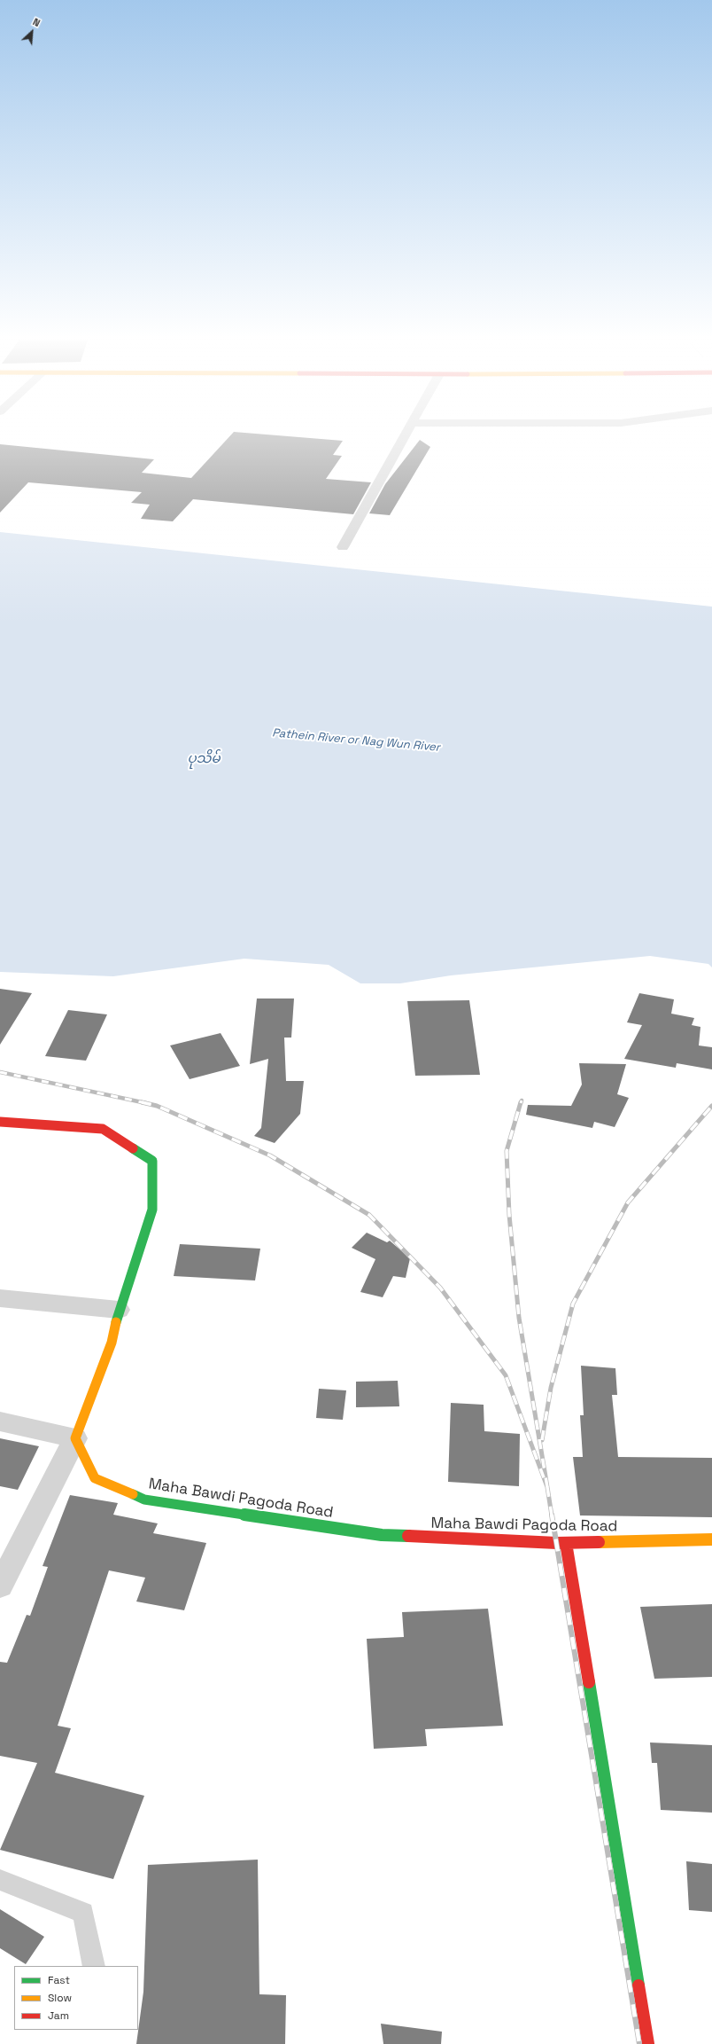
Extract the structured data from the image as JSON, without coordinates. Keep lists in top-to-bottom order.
{
  "streets": {
    "street": ["Maha Bawdi Pagoda Road"]
  },
  "water": ["Pathein River or Nag Wun River", "ပုသိမ်"],
  "legend": ["Fast", "Slow", "Jam"],
  "north": "top right"
}
